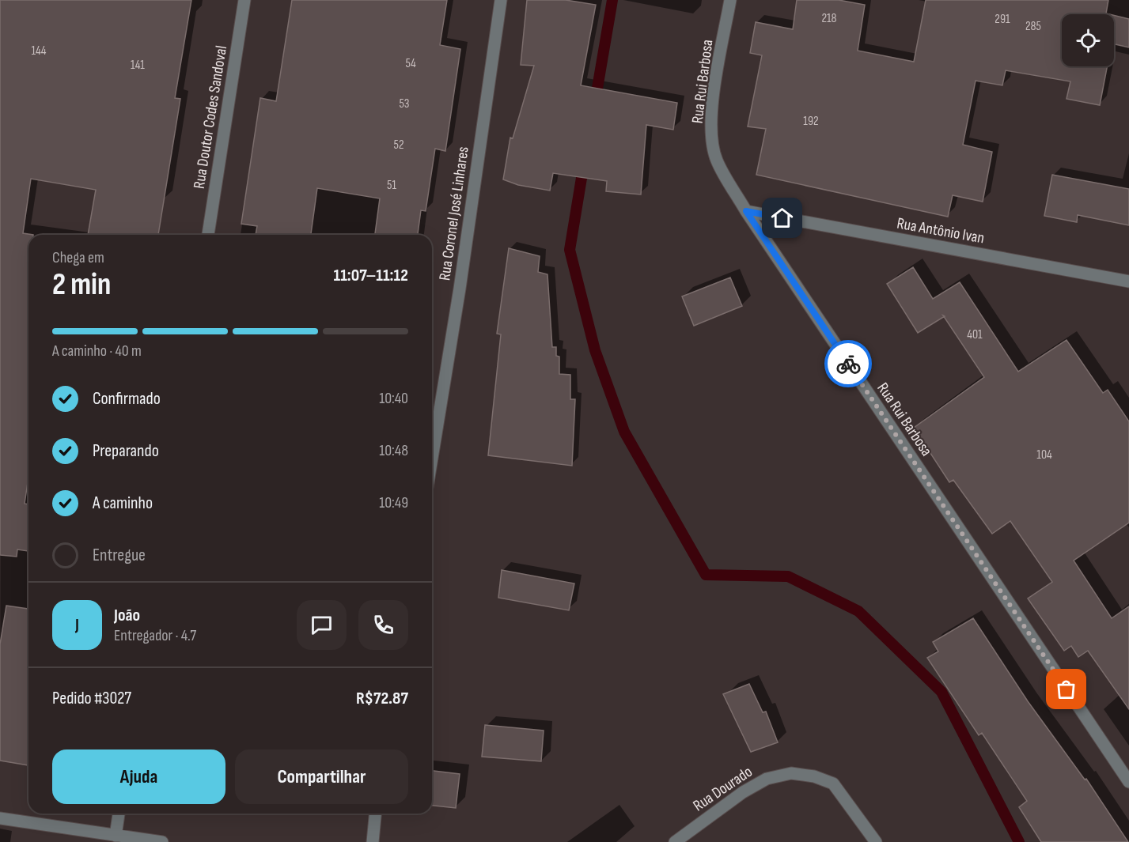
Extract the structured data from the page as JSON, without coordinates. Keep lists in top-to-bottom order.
{
  "streets": {
    "street": [
      "Rua Rui Barbosa",
      "Rua Doutor Codes Sandoval",
      "Rua Coronel José Linhares",
      "Rua Antônio Ivan",
      "Rua Dourado"
    ]
  },
  "crossings": [
    ["Rua Rui Barbosa", "Rua Antônio Ivan"]
  ],
  "house_numbers": [
    "218",
    "291",
    "285",
    "144",
    "54",
    "141",
    "53",
    "192",
    "52",
    "51",
    "401",
    "104"
  ],
  "page": {
    "heading": ["2 min", "Chega em", "11:07–11:12"],
    "panel": [
      "João",
      "Entregador · 4.7",
      "Pedido #3027",
      "R$72.87"
    ],
    "bar": "A caminho · 40 m",
    "list": [
      ["Confirmado", "10:40"],
      ["Preparando", "10:48"],
      ["A caminho", "10:49"],
      "Entregue"
    ],
    "round": "J",
    "buttons": ["Ajuda", "Compartilhar"]
  }
}
